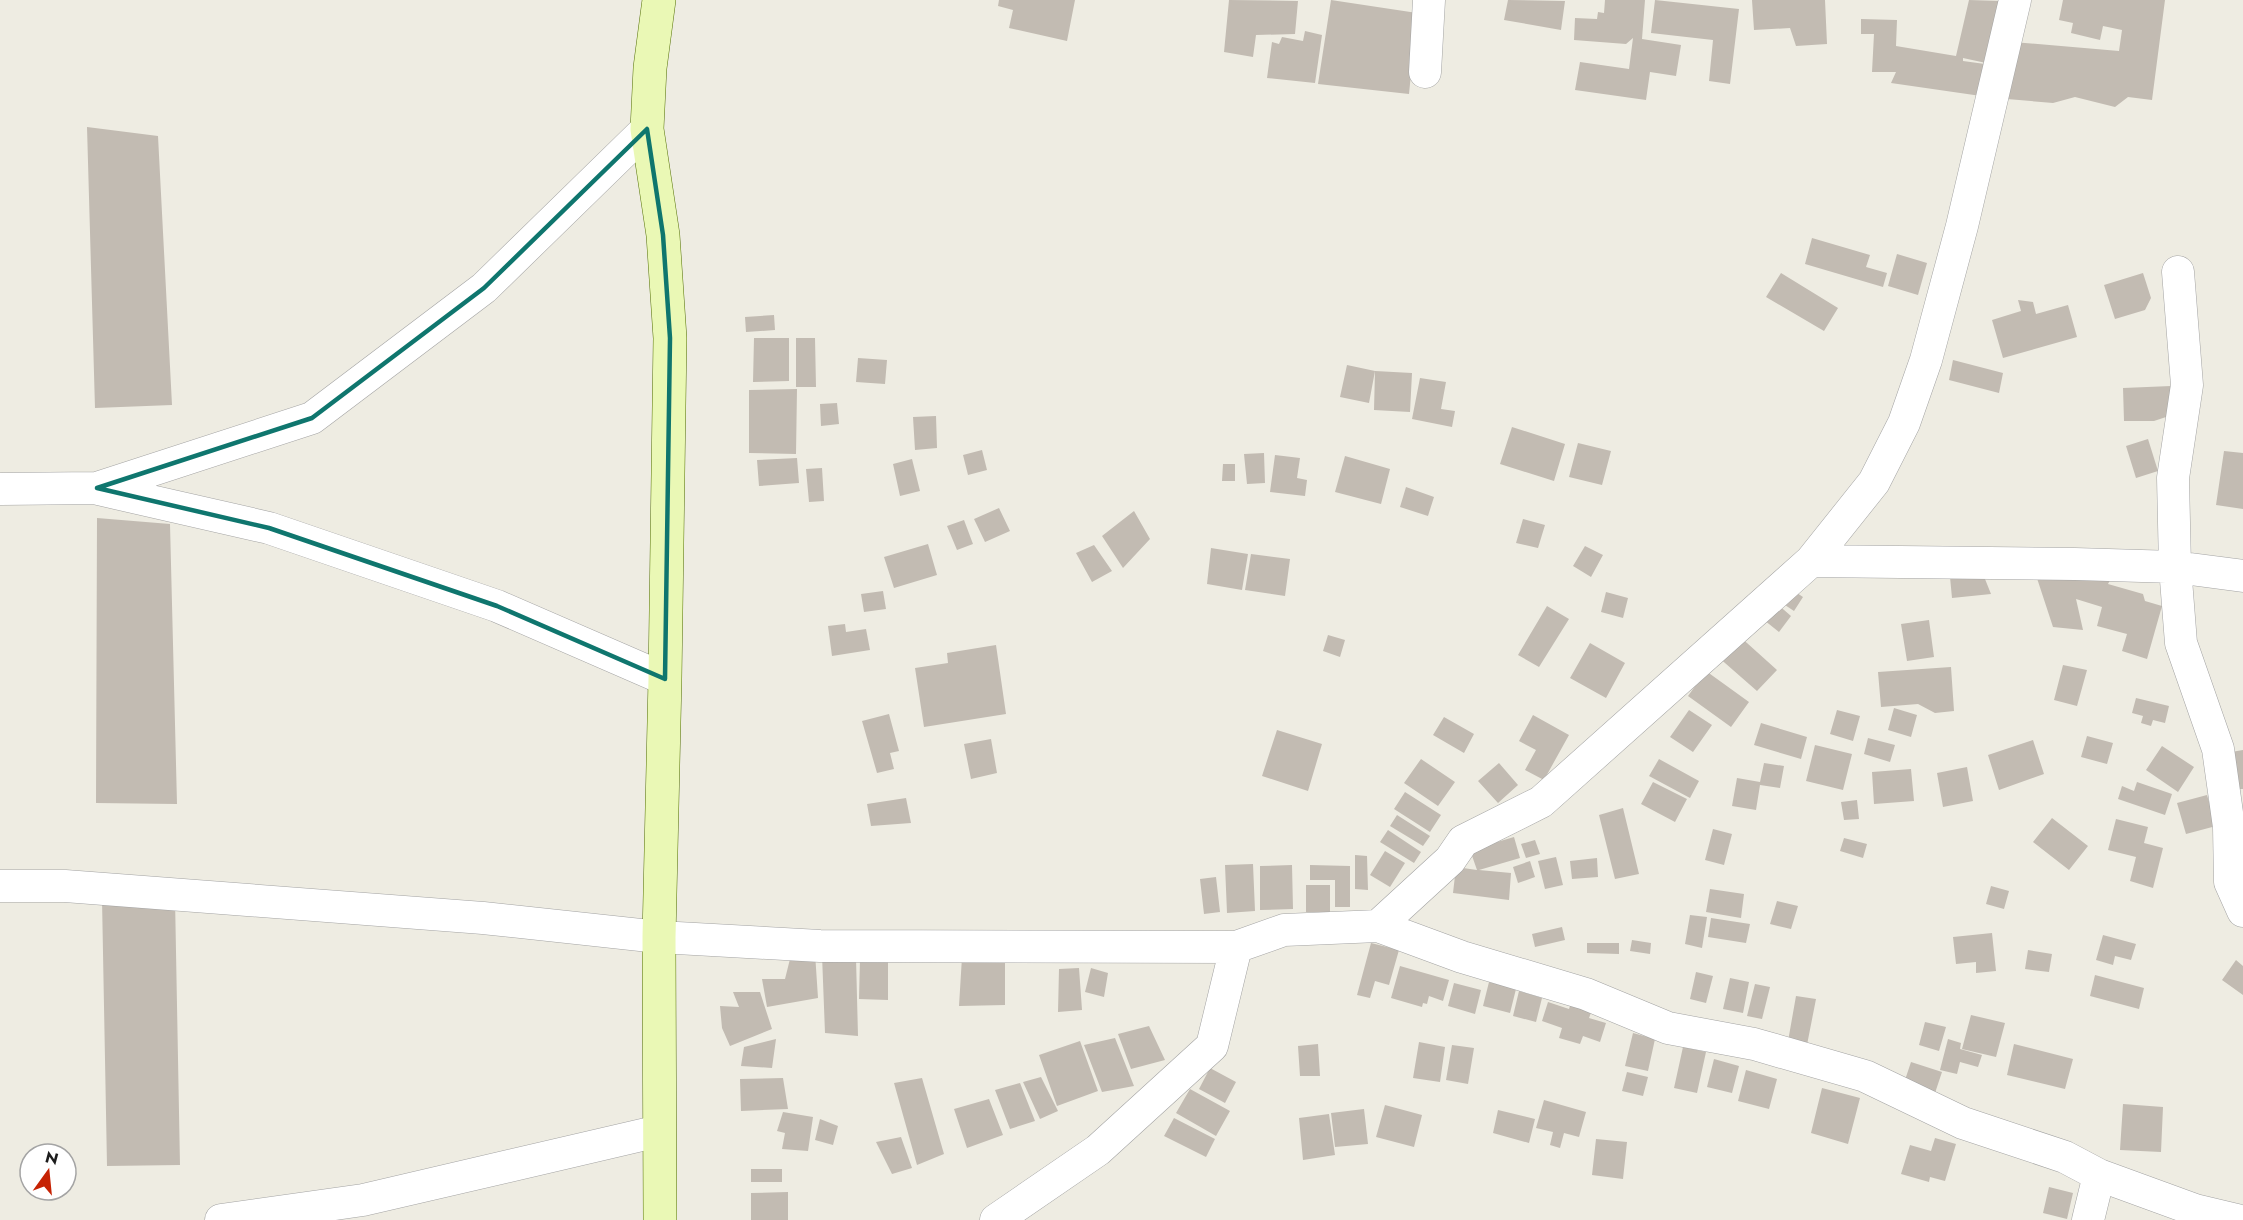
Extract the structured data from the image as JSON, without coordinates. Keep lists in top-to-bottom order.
{
  "north": "top"
}
